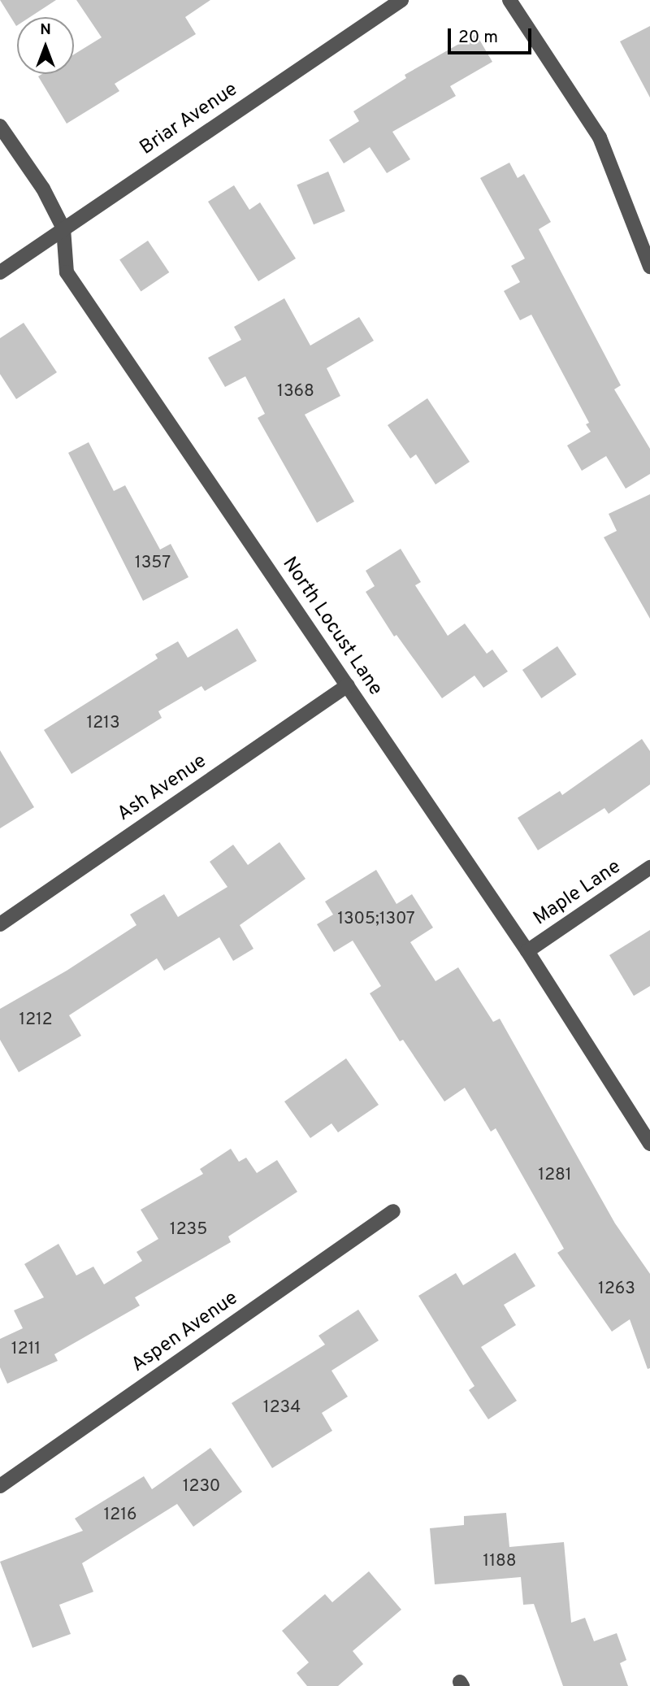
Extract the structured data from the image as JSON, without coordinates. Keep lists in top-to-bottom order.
{
  "streets": {
    "street": [
      "Briar Avenue",
      "North Locust Lane",
      "Ash Avenue",
      "Maple Lane",
      "Aspen Avenue"
    ]
  },
  "crossings": [
    ["Briar Avenue", "North Locust Lane"],
    ["North Locust Lane", "Ash Avenue"],
    ["North Locust Lane", "Maple Lane"]
  ],
  "house_numbers": [
    "1368",
    "1357",
    "1213",
    "1305;1307",
    "1212",
    "1281",
    "1235",
    "1263",
    "1211",
    "1234",
    "1230",
    "1216",
    "1188"
  ],
  "scale_bar": "20 m",
  "north": "top"
}
